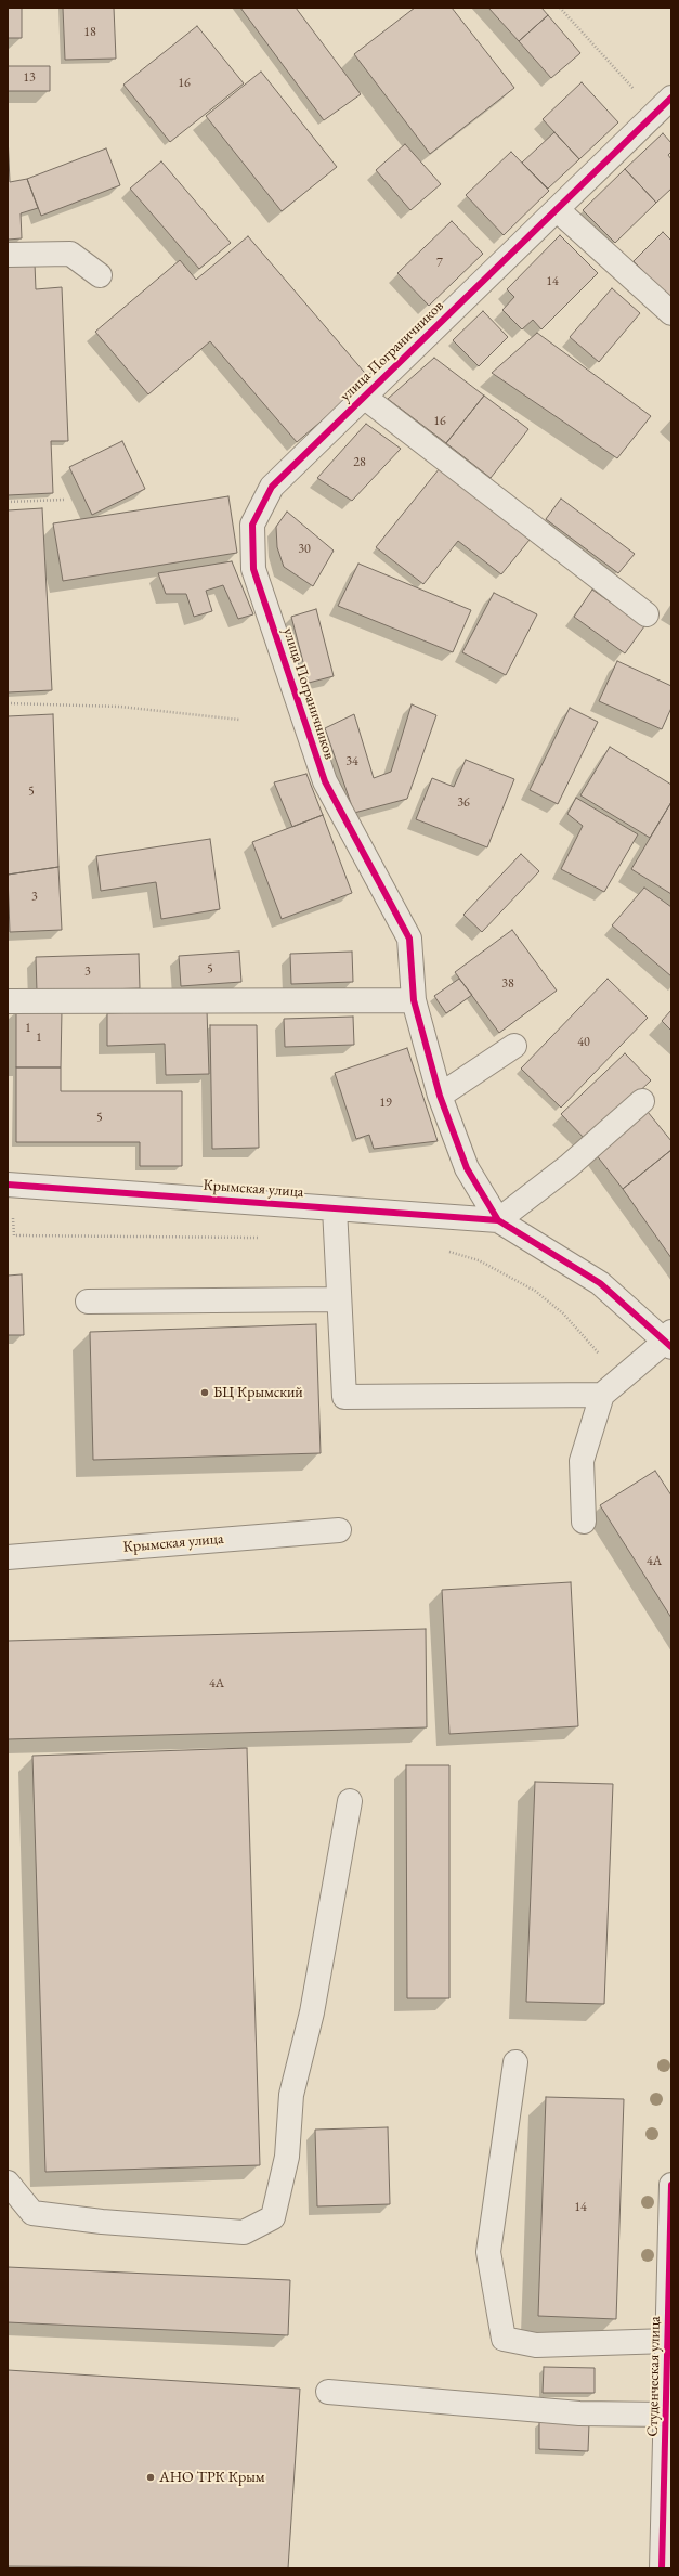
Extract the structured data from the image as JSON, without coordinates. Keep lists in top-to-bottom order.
{
  "streets": {
    "street": ["улица Пограничников", "Крымская улица", "Студенческая улица"]
  },
  "crossings": [
    ["улица Пограничников", "Крымская улица"]
  ],
  "places": ["БЦ Крымский", "АНО ТРК Крым"],
  "house_numbers": [
    "18",
    "13",
    "16",
    "7",
    "14",
    "16",
    "28",
    "30",
    "34",
    "5",
    "36",
    "3",
    "5",
    "3",
    "38",
    "1",
    "1",
    "40",
    "19",
    "5",
    "4А",
    "4А",
    "14"
  ]
}
